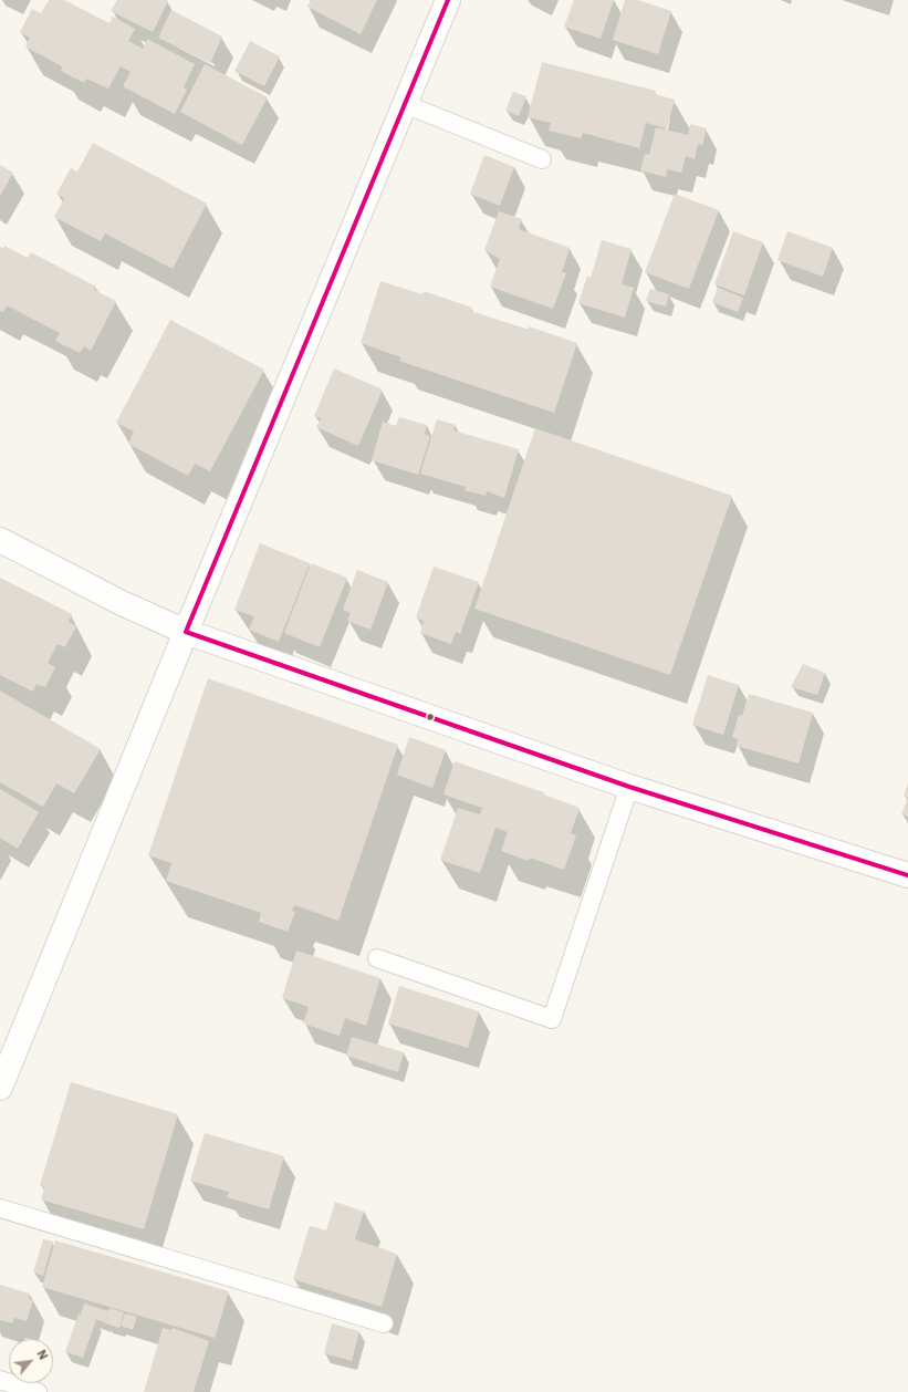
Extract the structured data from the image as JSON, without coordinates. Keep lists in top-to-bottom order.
{
  "north": "top right"
}
